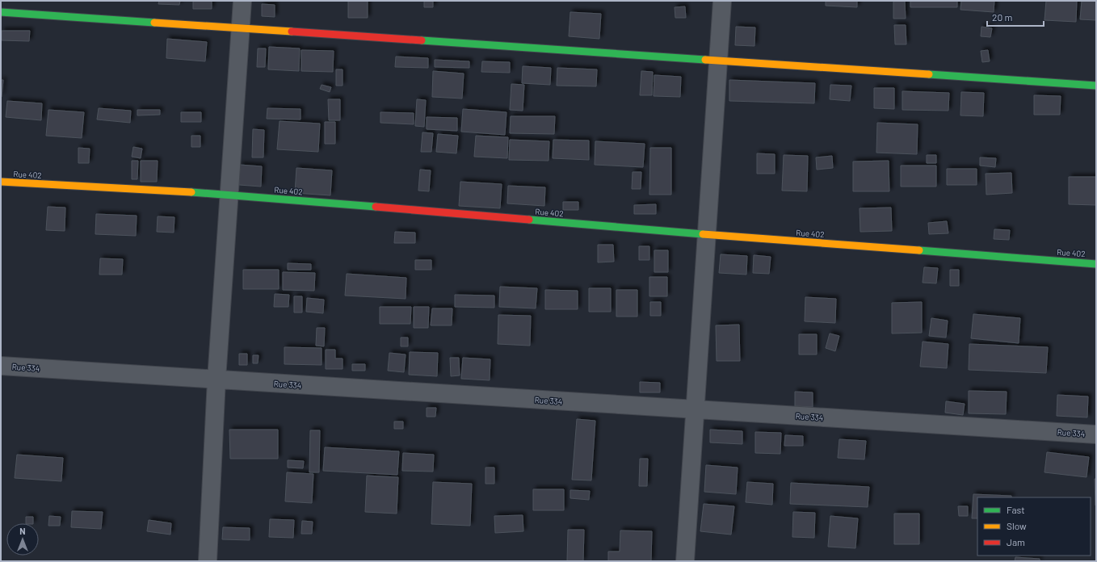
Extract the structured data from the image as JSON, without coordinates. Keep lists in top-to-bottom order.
{
  "streets": {
    "street": ["Rue 402", "Rue 334"]
  },
  "legend": ["Fast", "Slow", "Jam"],
  "scale_bar": "20 m",
  "north": "top"
}
